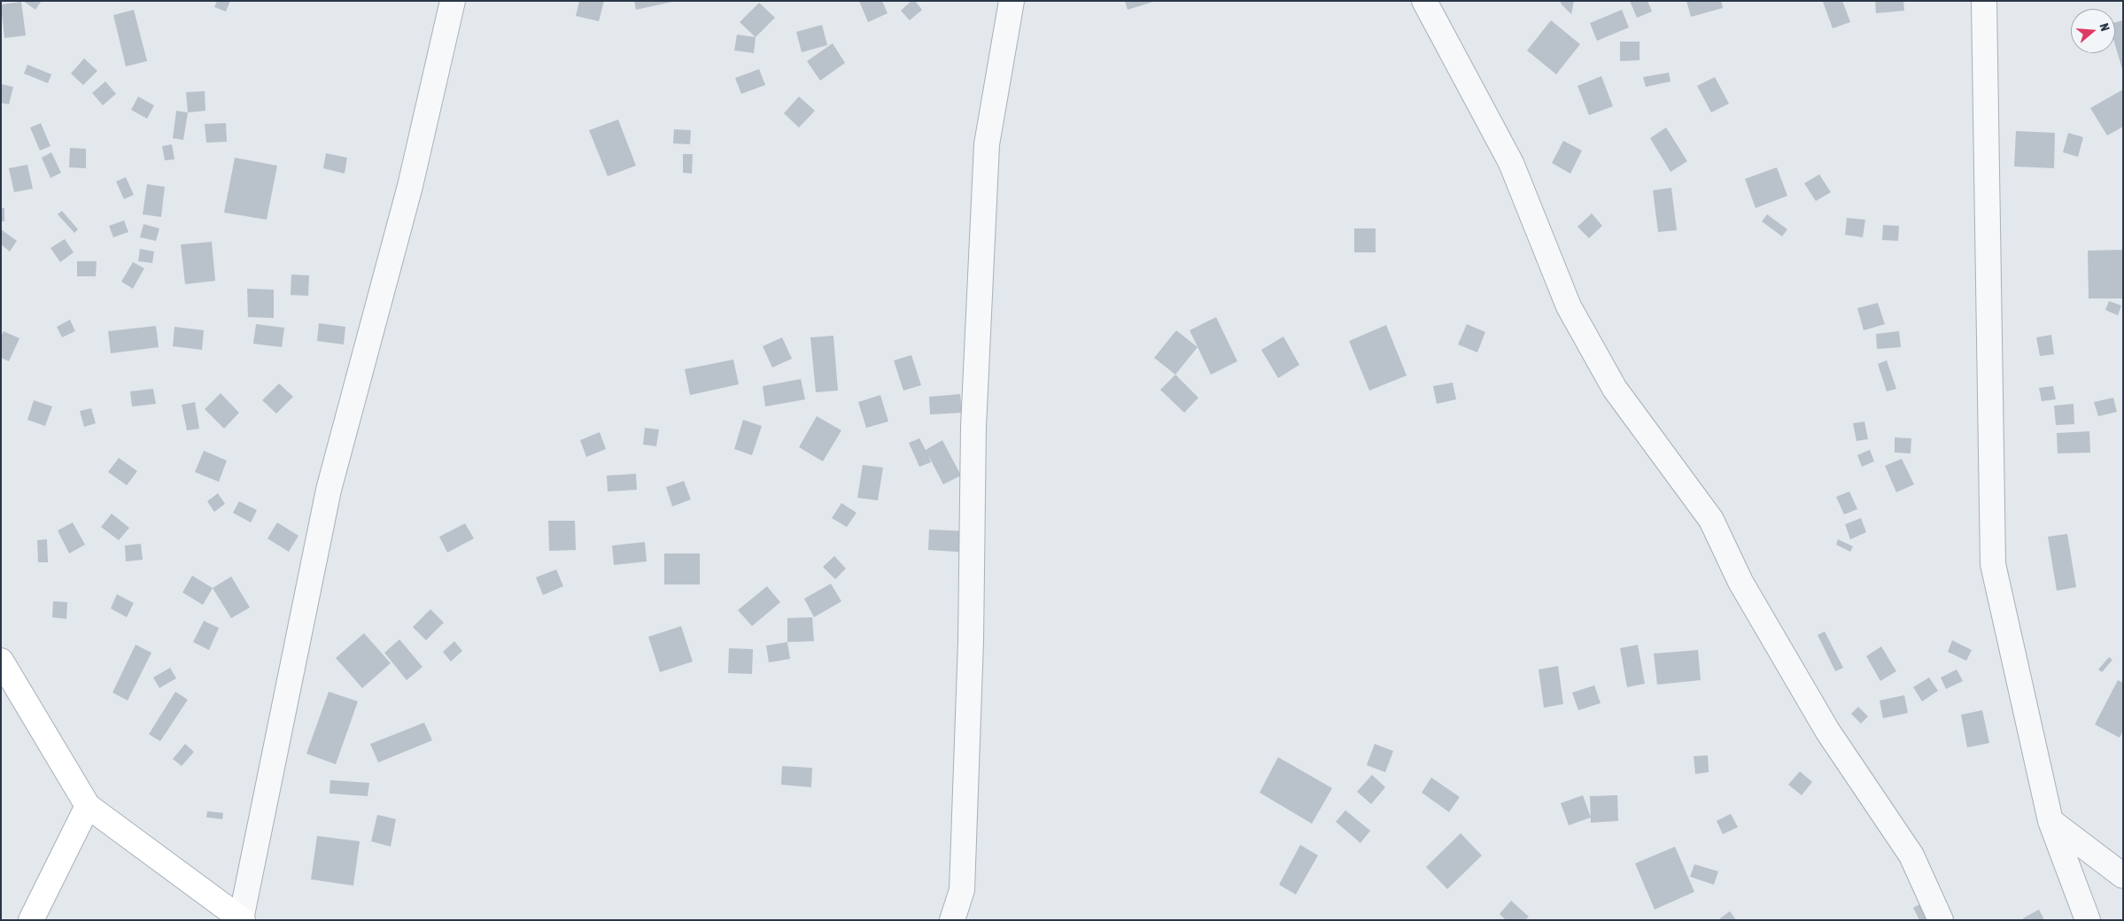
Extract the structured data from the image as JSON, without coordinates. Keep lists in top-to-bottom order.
{
  "north": "right"
}
